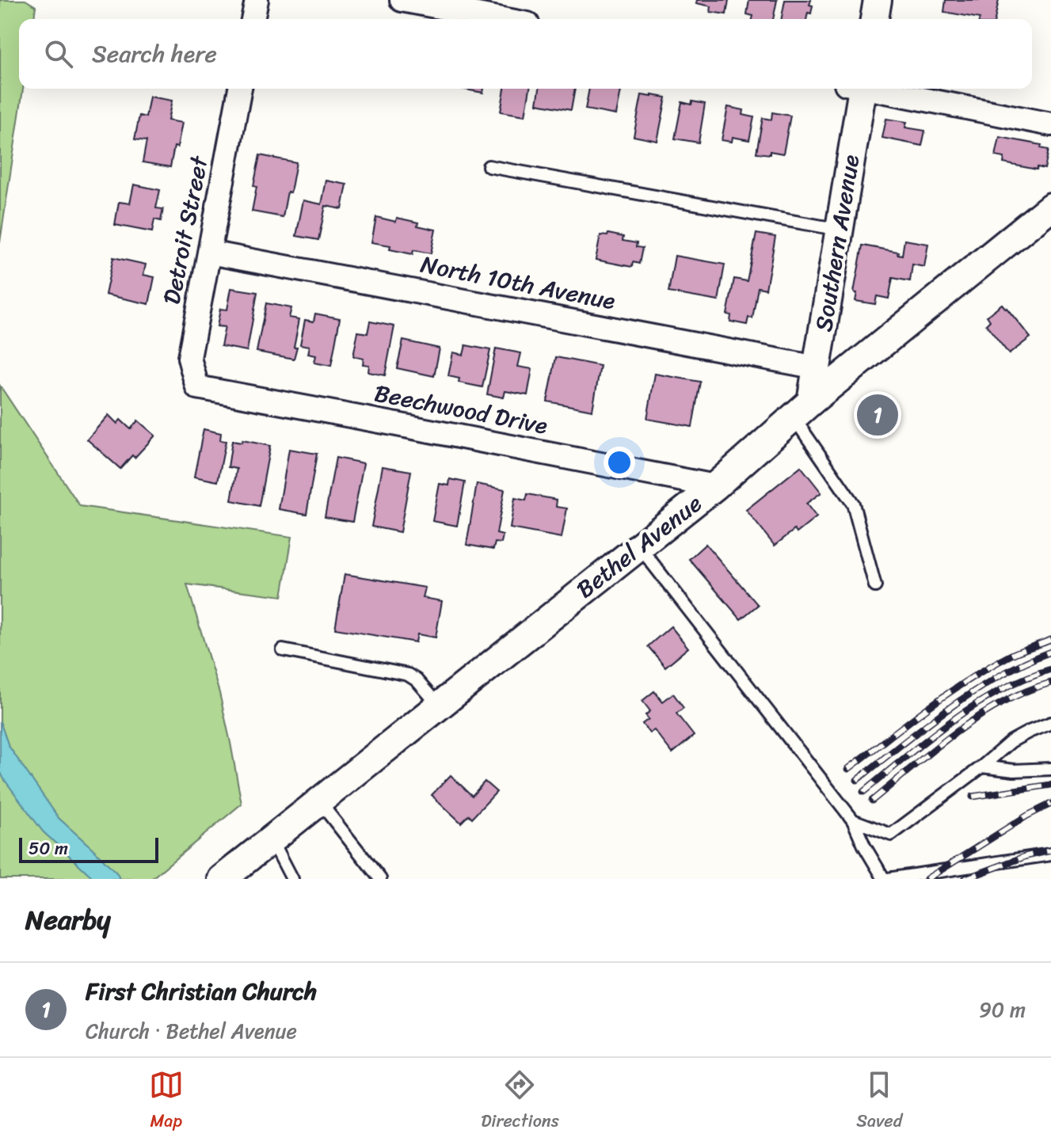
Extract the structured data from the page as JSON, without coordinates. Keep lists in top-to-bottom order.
{
  "streets": {
    "street": [
      "Detroit Street",
      "Southern Avenue",
      "North 10th Avenue",
      "Beechwood Drive",
      "Bethel Avenue"
    ]
  },
  "crossings": [
    ["Detroit Street", "North 10th Avenue"],
    ["Detroit Street", "Beechwood Drive"],
    ["Southern Avenue", "North 10th Avenue"],
    ["Southern Avenue", "Bethel Avenue"],
    ["Beechwood Drive", "Bethel Avenue"]
  ],
  "scale_bar": "50 m",
  "page": {
    "search": "Search here",
    "pins": "1",
    "scale": "50 m",
    "heading": "Nearby",
    "list": [
      {
        "mark": "1",
        "name": "First Christian Church",
        "note": "Church · Bethel Avenue",
        "value": "90 m"
      }
    ],
    "nav": ["Map", "Directions", "Saved"]
  }
}
